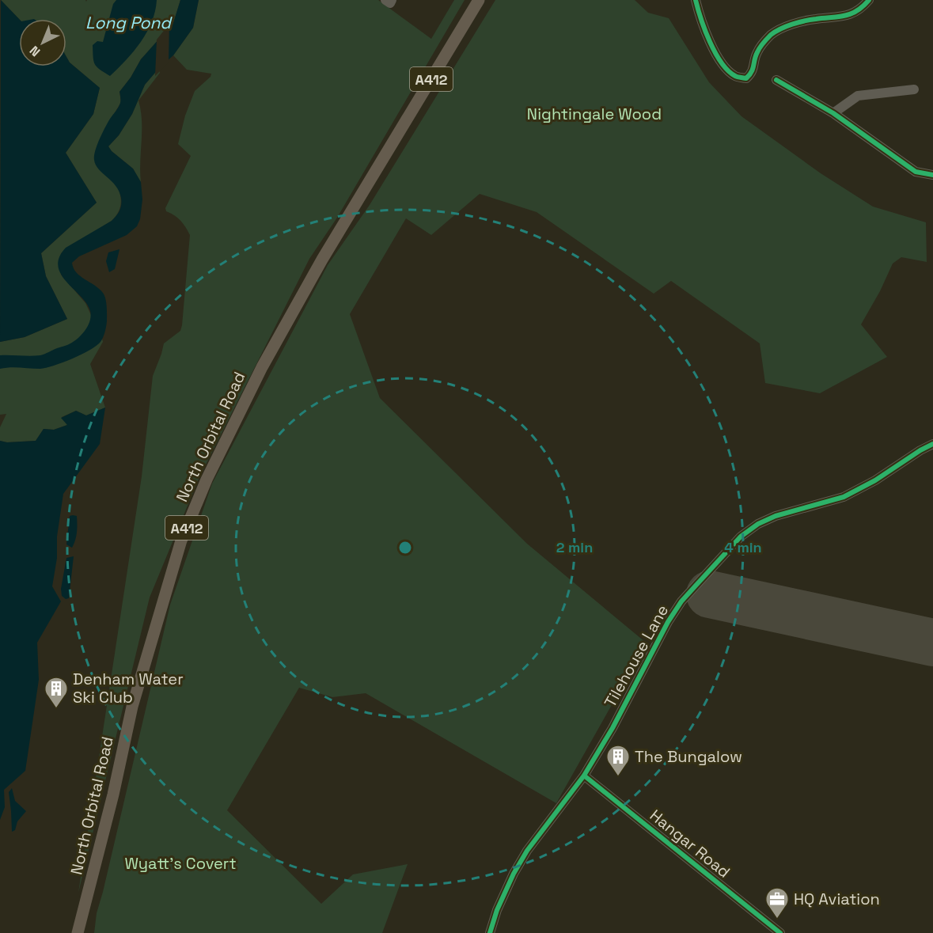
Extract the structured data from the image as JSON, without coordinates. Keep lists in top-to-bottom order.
{
  "streets": {
    "main road": ["A412", "North Orbital Road"],
    "street": ["Tilehouse Lane", "Hangar Road"]
  },
  "crossings": [
    ["Tilehouse Lane", "Hangar Road"]
  ],
  "water": ["Long Pond"],
  "parks": ["Nightingale Wood", "Wyatt's Covert"],
  "places": {
    "building": ["Denham Water Ski Club", "The Bungalow"],
    "office": ["HQ Aviation"]
  },
  "north": "bottom left",
  "rings": ["2 min", "4 min"]
}
